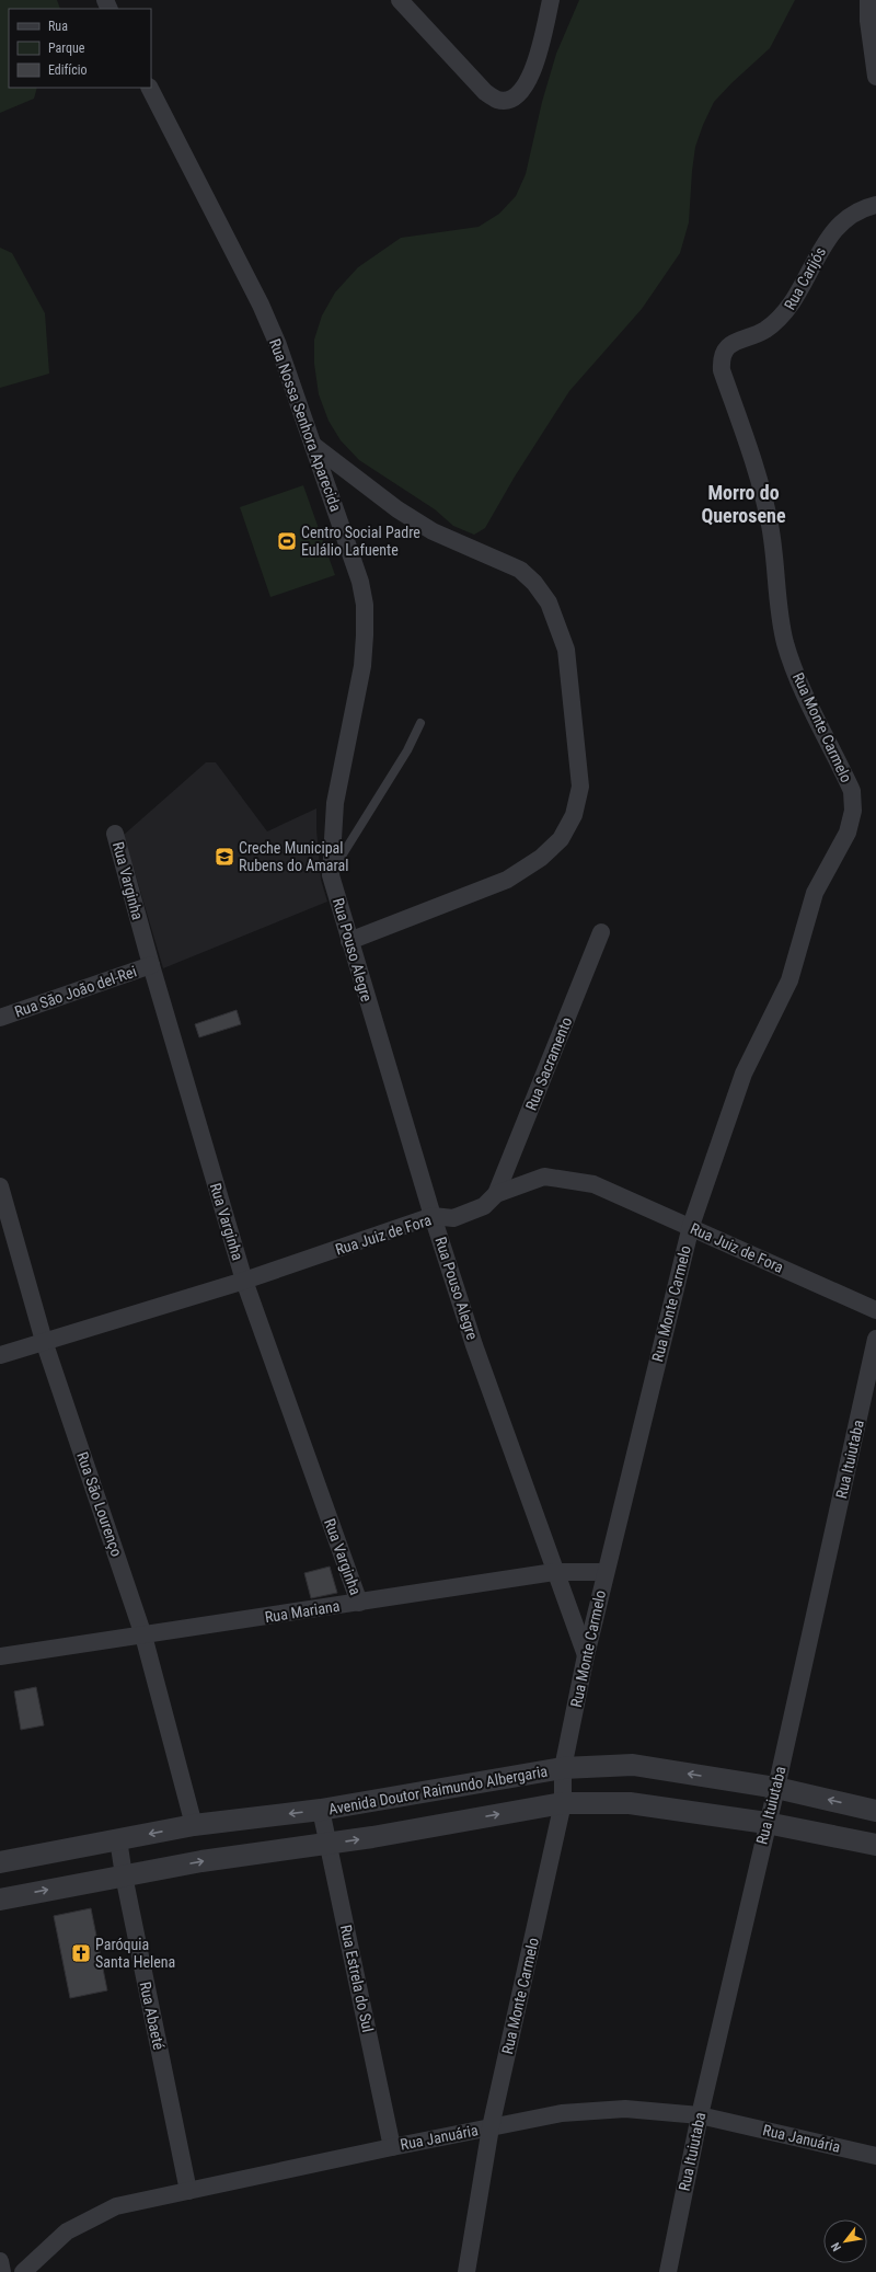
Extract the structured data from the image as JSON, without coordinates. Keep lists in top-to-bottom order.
{
  "streets": {
    "street": [
      "Rua Carijós",
      "Rua Nossa Senhora Aparecida",
      "Rua Monte Carmelo",
      "Rua Varginha",
      "Rua Pouso Alegre",
      "Rua São João del-Rei",
      "Rua Sacramento",
      "Rua Juiz de Fora",
      "Rua Ituiutaba",
      "Rua São Lourenço",
      "Rua Mariana",
      "Avenida Doutor Raimundo Albergaria",
      "Rua Estrela do Sul",
      "Rua Abaeté",
      "Rua Januária"
    ]
  },
  "crossings": [
    ["Rua Carijós", "Rua Monte Carmelo"],
    ["Rua Nossa Senhora Aparecida", "Rua Pouso Alegre"],
    ["Rua Monte Carmelo", "Rua Pouso Alegre"],
    ["Rua Monte Carmelo", "Rua Juiz de Fora"],
    ["Rua Monte Carmelo", "Rua Mariana"],
    ["Rua Monte Carmelo", "Avenida Doutor Raimundo Albergaria"],
    ["Rua Monte Carmelo", "Rua Januária"],
    ["Rua Varginha", "Rua São João del-Rei"],
    ["Rua Varginha", "Rua Juiz de Fora"],
    ["Rua Varginha", "Rua Mariana"],
    ["Rua Pouso Alegre", "Rua Juiz de Fora"],
    ["Rua Pouso Alegre", "Rua Mariana"],
    ["Rua Sacramento", "Rua Juiz de Fora"],
    ["Rua Juiz de Fora", "Rua São Lourenço"],
    ["Rua Ituiutaba", "Avenida Doutor Raimundo Albergaria"],
    ["Rua Ituiutaba", "Rua Januária"],
    ["Rua São Lourenço", "Rua Mariana"],
    ["Rua São Lourenço", "Avenida Doutor Raimundo Albergaria"],
    ["Avenida Doutor Raimundo Albergaria", "Rua Estrela do Sul"],
    ["Avenida Doutor Raimundo Albergaria", "Rua Abaeté"],
    ["Rua Estrela do Sul", "Rua Januária"],
    ["Rua Abaeté", "Rua Januária"]
  ],
  "districts": ["Morro do Querosene"],
  "places": {
    "sports": ["Centro Social Padre Eulálio Lafuente"],
    "school or university": ["Creche Municipal Rubens do Amaral"],
    "church": ["Paróquia Santa Helena"]
  },
  "legend": ["Rua", "Parque", "Edifício"],
  "north": "bottom left"
}
